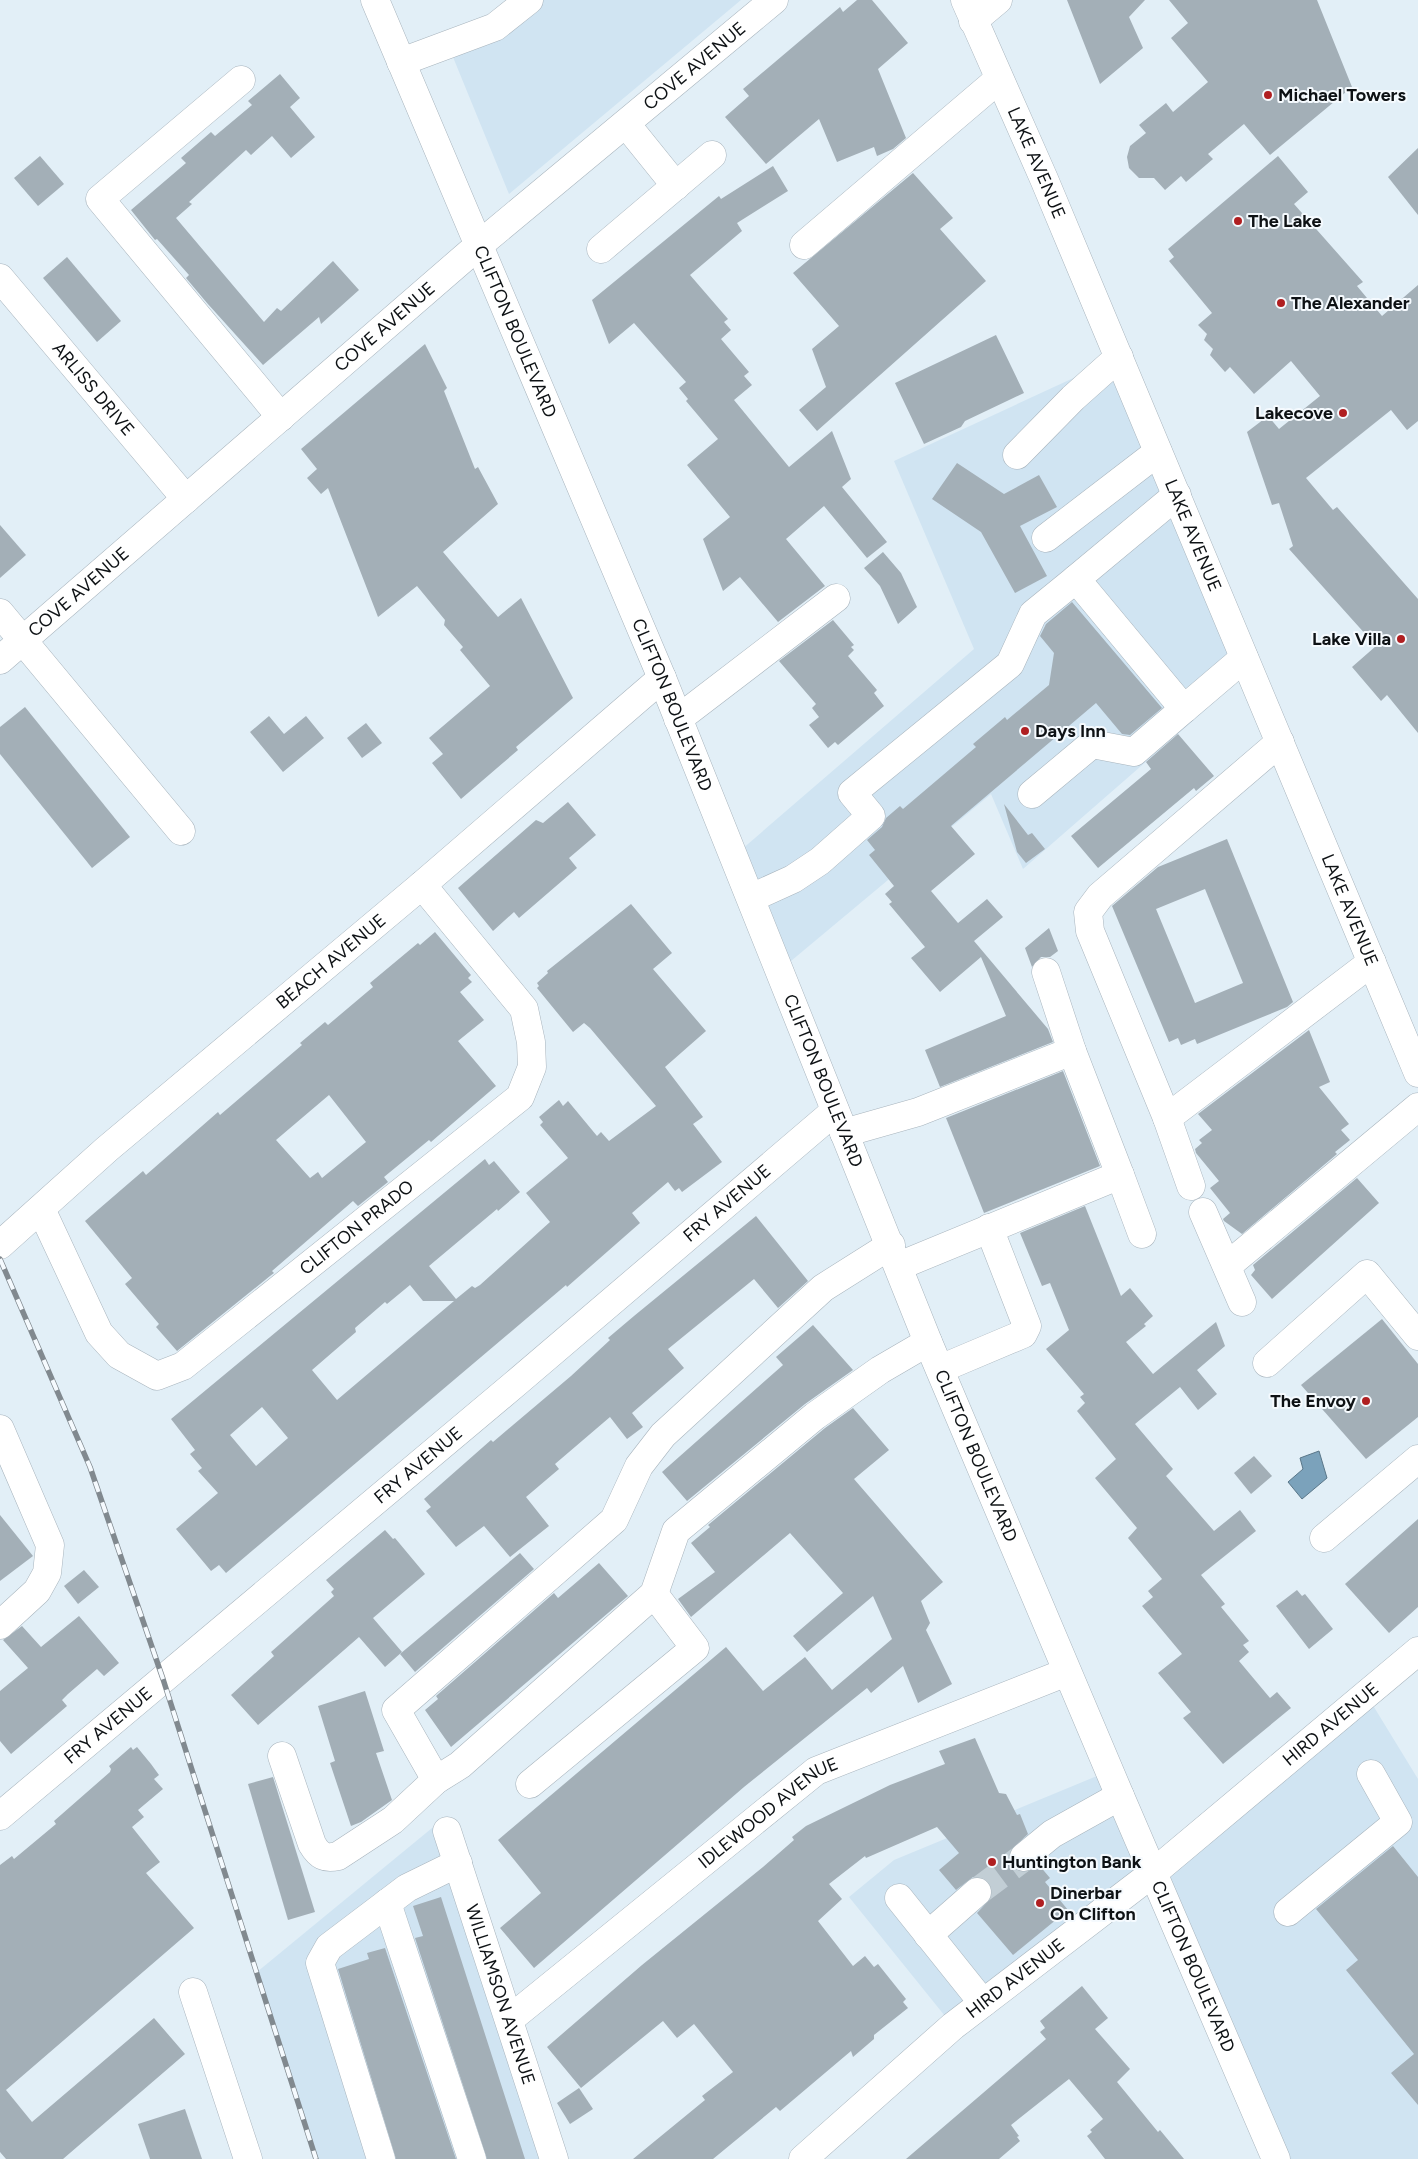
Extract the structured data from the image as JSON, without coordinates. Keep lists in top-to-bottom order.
{
  "streets": {
    "street": [
      "COVE AVENUE",
      "LAKE AVENUE",
      "CLIFTON BOULEVARD",
      "ARLISS DRIVE",
      "BEACH AVENUE",
      "FRY AVENUE",
      "CLIFTON PRADO",
      "HIRD AVENUE",
      "IDLEWOOD AVENUE",
      "WILLIAMSON AVENUE"
    ]
  },
  "crossings": [
    ["COVE AVENUE", "CLIFTON BOULEVARD"],
    ["COVE AVENUE", "ARLISS DRIVE"],
    ["CLIFTON BOULEVARD", "BEACH AVENUE"],
    ["CLIFTON BOULEVARD", "FRY AVENUE"],
    ["CLIFTON BOULEVARD", "HIRD AVENUE"],
    ["CLIFTON BOULEVARD", "IDLEWOOD AVENUE"],
    ["BEACH AVENUE", "CLIFTON PRADO"],
    ["IDLEWOOD AVENUE", "WILLIAMSON AVENUE"]
  ],
  "places": [
    "Michael Towers",
    "The Lake",
    "The Alexander",
    "Lakecove",
    "Lake Villa",
    "Days Inn",
    "The Envoy",
    "Huntington Bank",
    "Dinerbar On Clifton"
  ]
}
